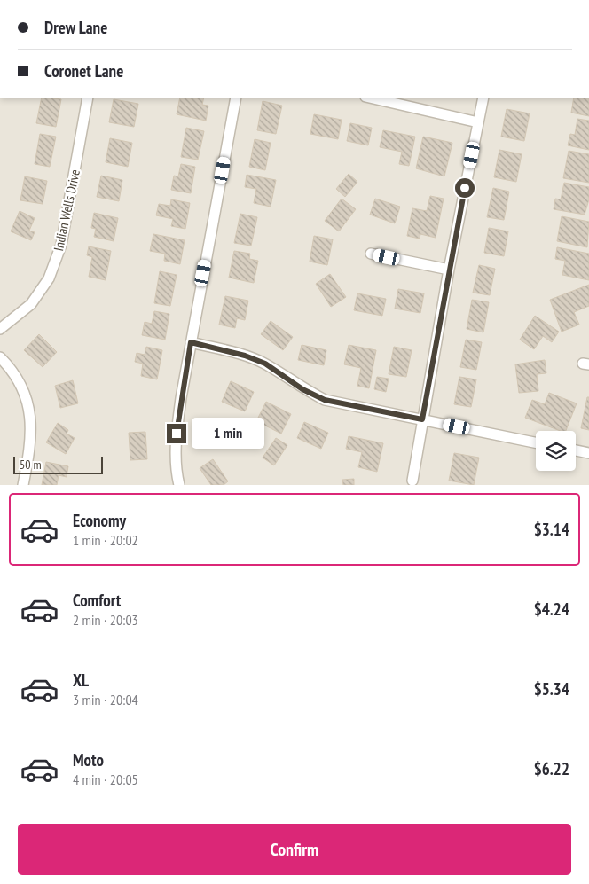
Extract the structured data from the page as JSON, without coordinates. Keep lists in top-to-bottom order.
{
  "streets": {
    "street": ["Indian Wells Drive"]
  },
  "scale_bar": "50 m",
  "page": {
    "banner": ["Drew Lane", "Coronet Lane"],
    "bubble": "1 min",
    "scale": "50 m",
    "list": [
      {
        "name": "Economy",
        "note": "1 min · 20:02",
        "value": "$3.14"
      },
      {
        "name": "Comfort",
        "note": "2 min · 20:03",
        "value": "$4.24"
      },
      {
        "name": "XL",
        "note": "3 min · 20:04",
        "value": "$5.34"
      },
      {
        "name": "Moto",
        "note": "4 min · 20:05",
        "value": "$6.22"
      }
    ],
    "buttons": "Confirm"
  }
}
